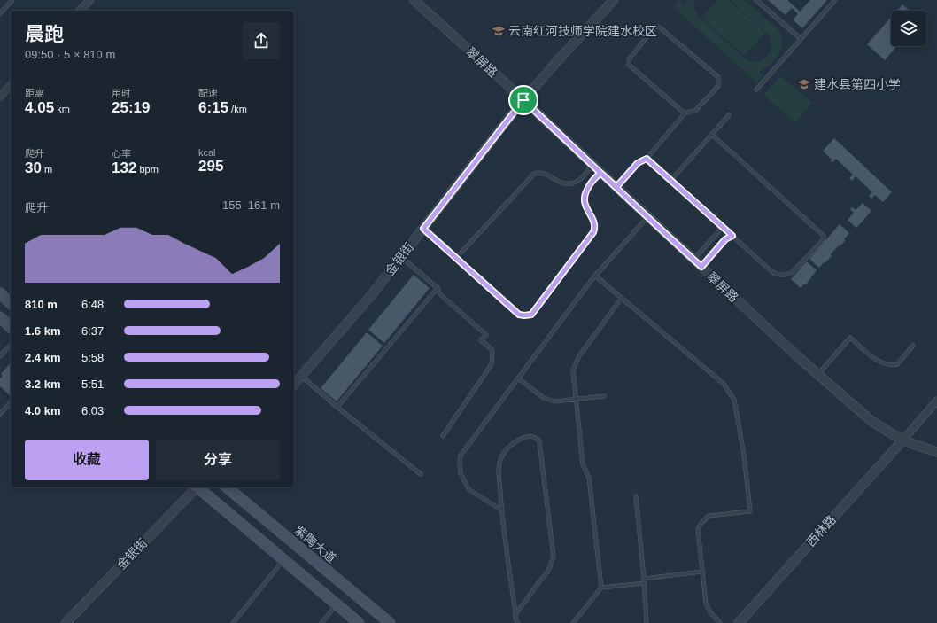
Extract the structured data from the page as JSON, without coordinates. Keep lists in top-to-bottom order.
{
  "streets": {
    "main road": ["紫陶大道"],
    "street": ["翠屏路", "金银街", "西林路"]
  },
  "crossings": [
    ["翠屏路", "金银街"],
    ["翠屏路", "西林路"]
  ],
  "places": {
    "school or university": ["云南红河技师学院建水校区", "建水县第四小学"]
  },
  "page": {
    "heading": ["晨跑", "09:50 · 5 × 810 m"],
    "stats": [
      ["距离", "4.05 km"],
      ["用时", "25:19"],
      ["配速", "6:15 /km"],
      ["爬升", "30 m"],
      ["心率", "132 bpm"],
      ["kcal", "295"]
    ],
    "chart": ["爬升", "155–161 m"],
    "list": [
      {
        "name": "810 m",
        "note": "6:48"
      },
      {
        "name": "1.6 km",
        "note": "6:37"
      },
      {
        "name": "2.4 km",
        "note": "5:58"
      },
      {
        "name": "3.2 km",
        "note": "5:51"
      },
      {
        "name": "4.0 km",
        "note": "6:03"
      }
    ],
    "buttons": ["收藏", "分享"]
  }
}
